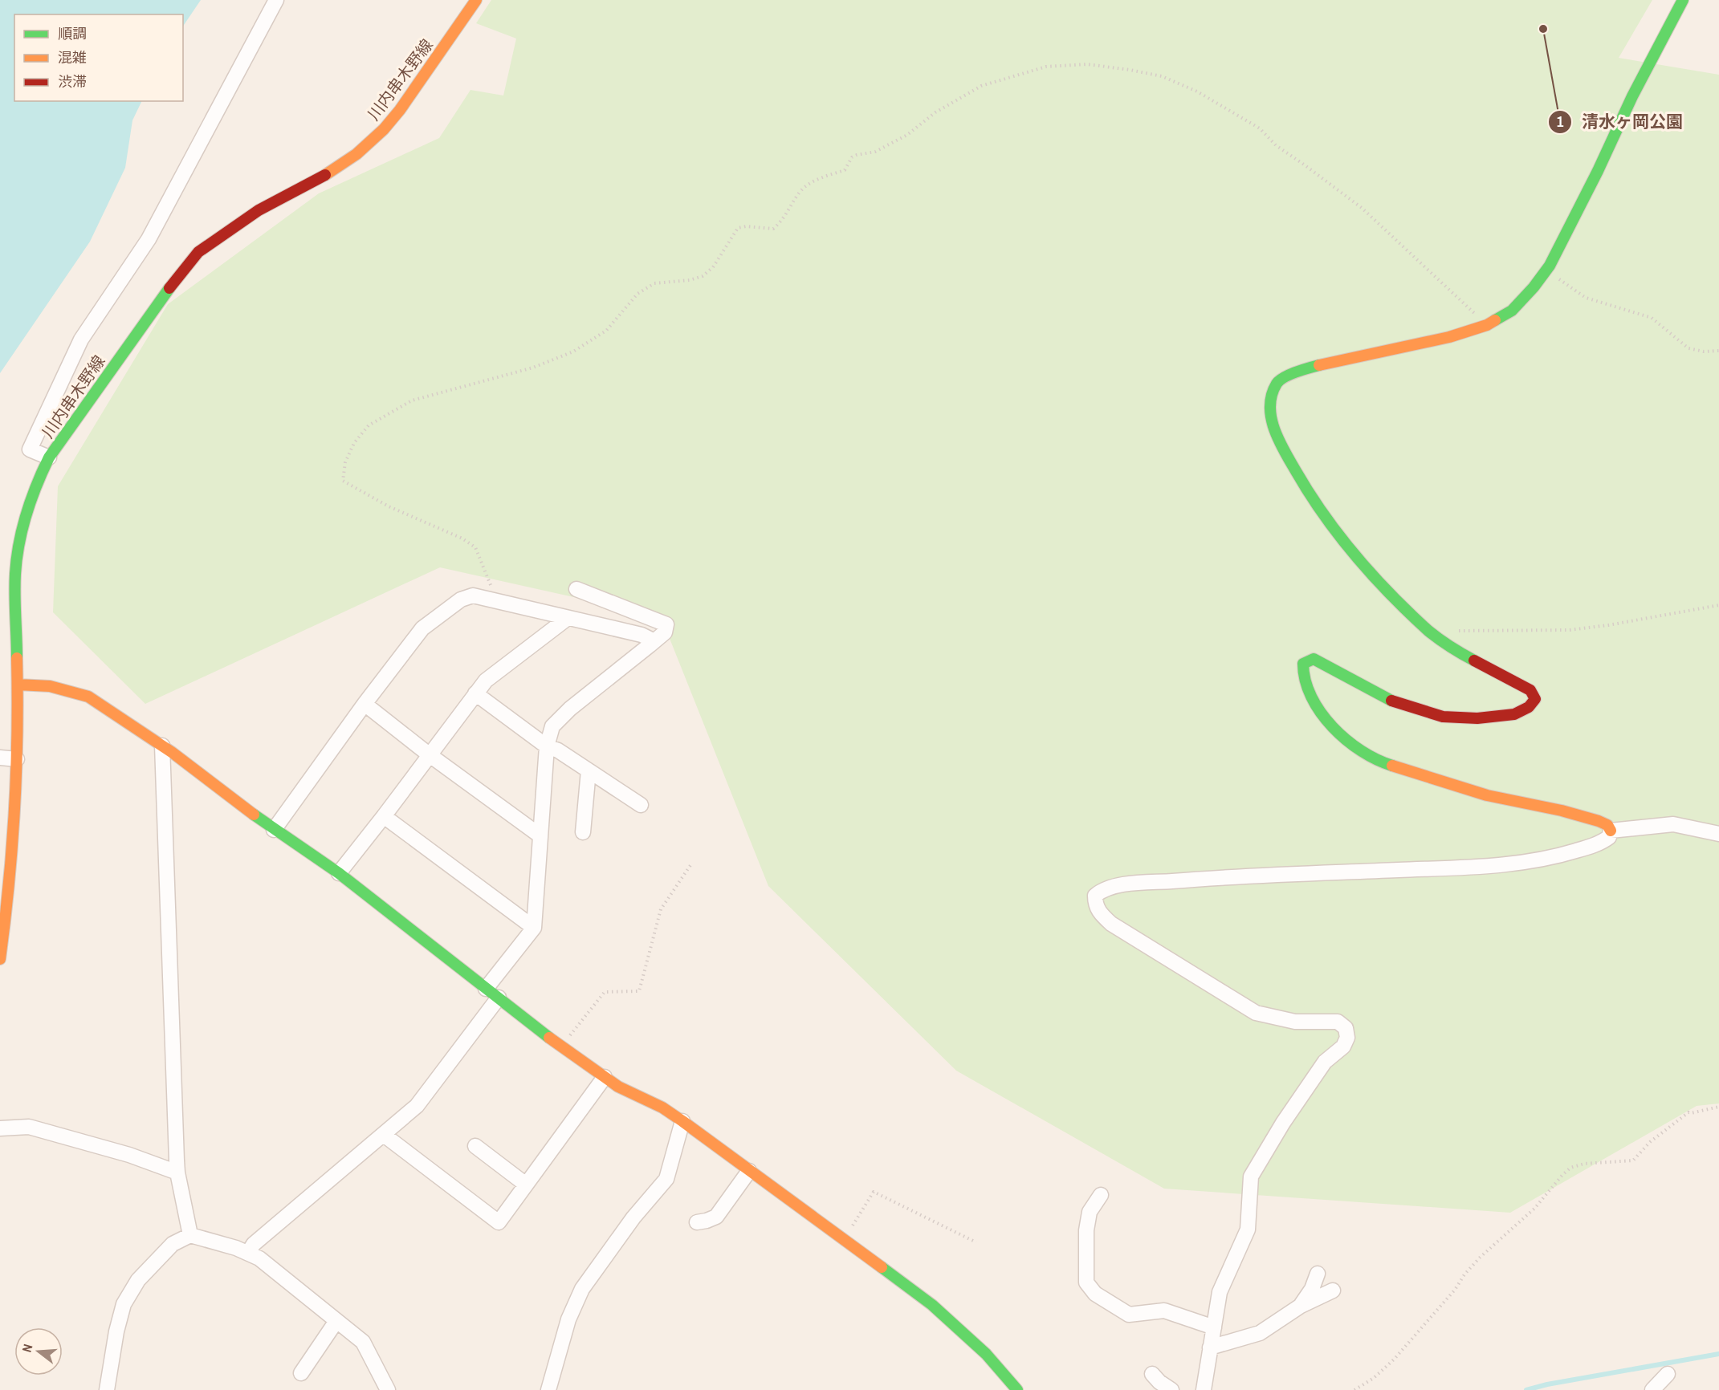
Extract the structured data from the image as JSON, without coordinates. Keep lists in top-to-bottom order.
{
  "streets": {
    "street": ["川内串木野線"]
  },
  "places": ["清水ヶ岡公園"],
  "legend": ["順調", "混雑", "渋滞"],
  "north": "left"
}
